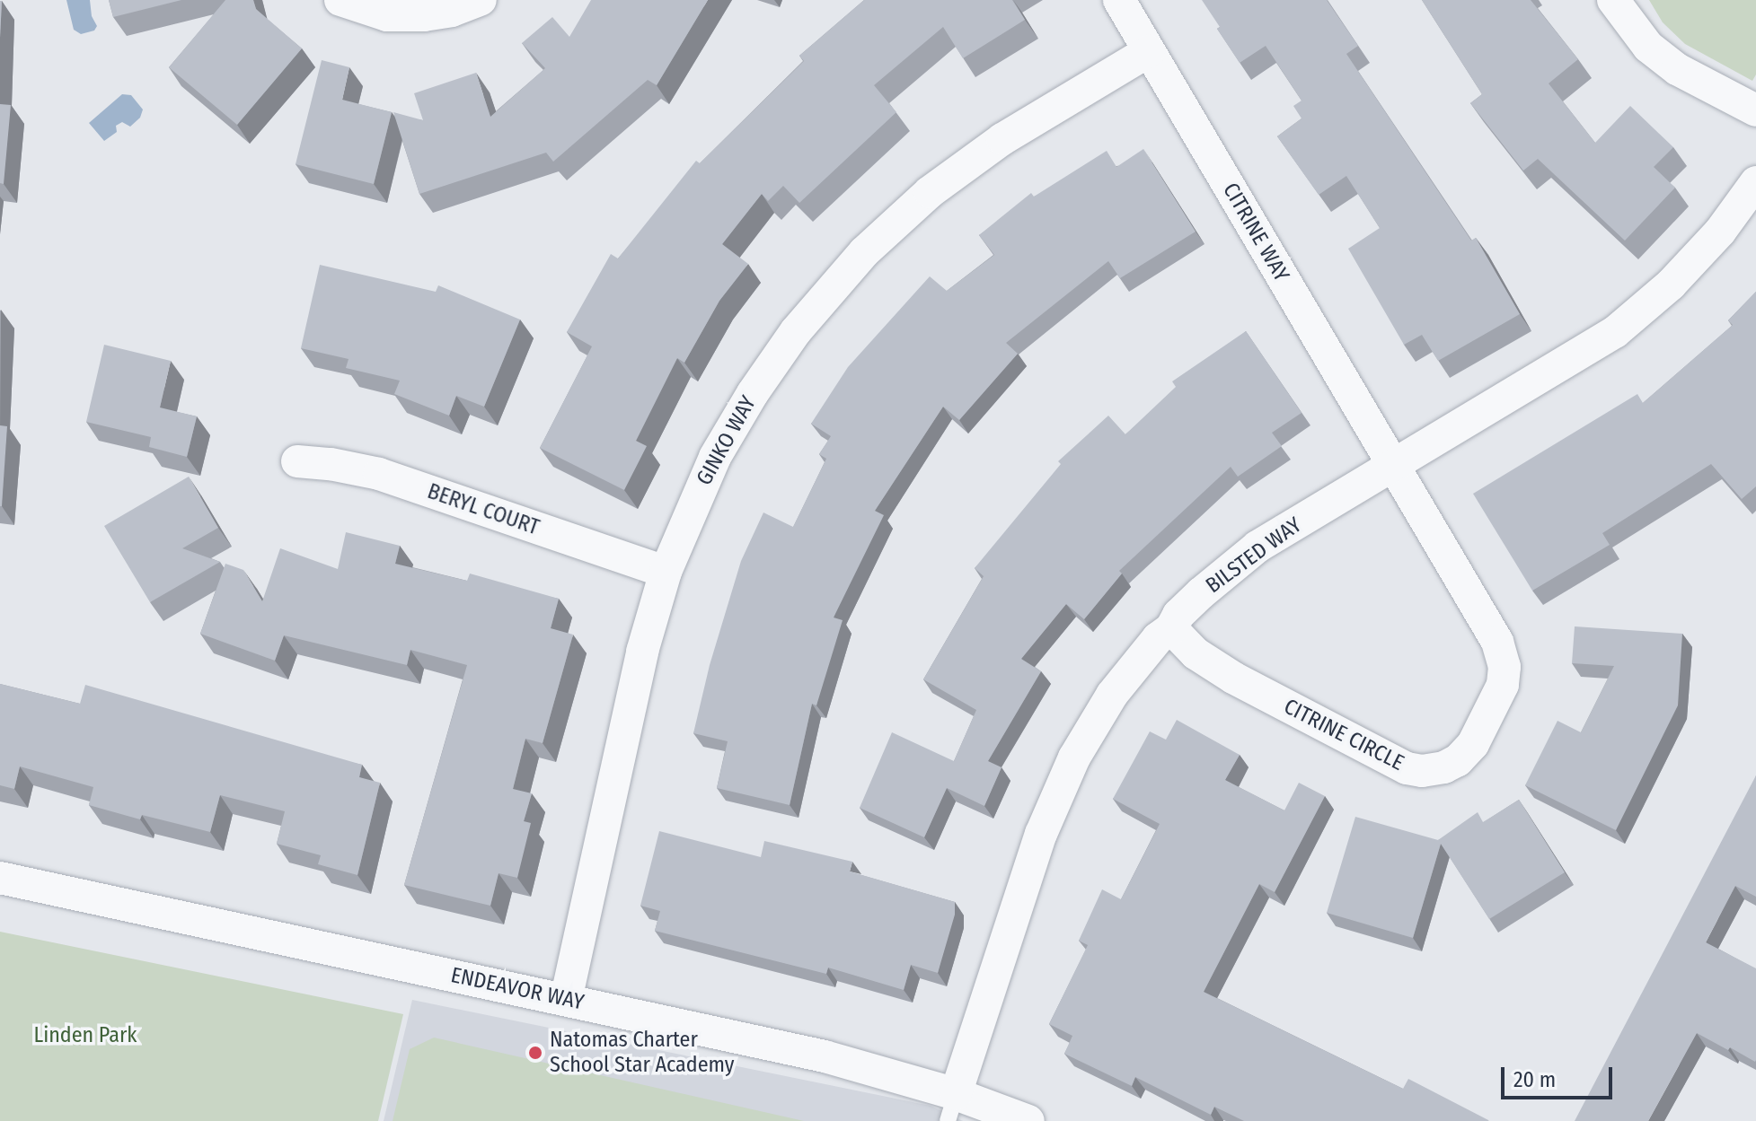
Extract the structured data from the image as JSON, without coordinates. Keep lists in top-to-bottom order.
{
  "streets": {
    "street": [
      "CITRINE WAY",
      "GINKO WAY",
      "BERYL COURT",
      "BILSTED WAY",
      "CITRINE CIRCLE",
      "ENDEAVOR WAY"
    ]
  },
  "crossings": [
    ["CITRINE WAY", "GINKO WAY"],
    ["CITRINE WAY", "BILSTED WAY"],
    ["CITRINE WAY", "CITRINE CIRCLE"],
    ["GINKO WAY", "BERYL COURT"],
    ["GINKO WAY", "ENDEAVOR WAY"],
    ["BILSTED WAY", "CITRINE CIRCLE"],
    ["BILSTED WAY", "ENDEAVOR WAY"]
  ],
  "parks": ["Linden Park"],
  "places": ["Natomas Charter School Star Academy"],
  "scale_bar": "20 m"
}
